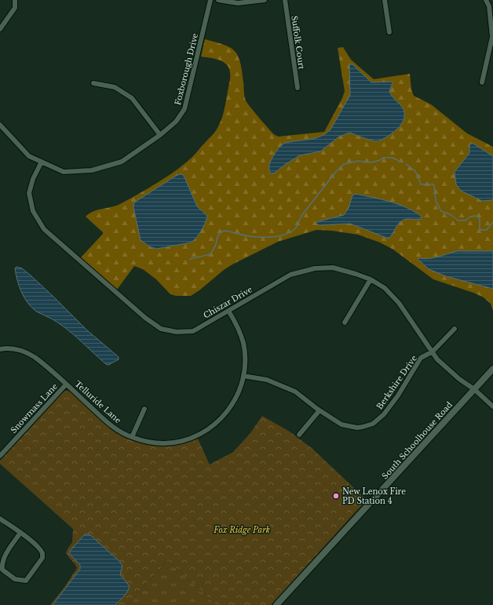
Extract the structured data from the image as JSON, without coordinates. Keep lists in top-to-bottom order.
{
  "streets": {
    "street": [
      "Suffolk Court",
      "Foxborough Drive",
      "Chiszar Drive",
      "Berkshire Drive",
      "Telluride Lane",
      "Snowmass Lane",
      "South Schoolhouse Road"
    ]
  },
  "crossings": [
    ["Foxborough Drive", "Chiszar Drive"],
    ["Chiszar Drive", "Berkshire Drive"],
    ["Chiszar Drive", "Telluride Lane"],
    ["Chiszar Drive", "South Schoolhouse Road"],
    ["Berkshire Drive", "Telluride Lane"],
    ["Telluride Lane", "Snowmass Lane"]
  ],
  "parks": ["Fox Ridge Park"],
  "places": ["New Lenox Fire PD Station 4"]
}
